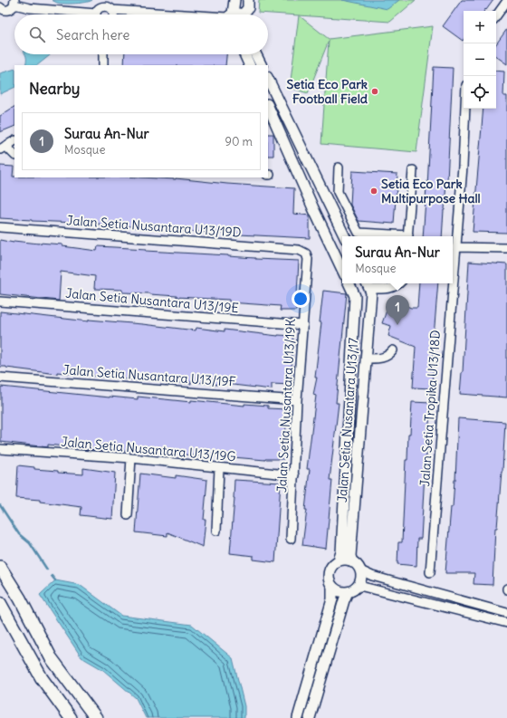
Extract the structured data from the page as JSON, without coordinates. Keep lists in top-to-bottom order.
{
  "streets": {
    "main road": ["Jalan Setia Nusantara U13/17"],
    "street": [
      "Jalan Setia Nusantara U13/19D",
      "Jalan Setia Nusantara U13/19E",
      "Jalan Setia Nusantara U13/19F",
      "Jalan Setia Nusantara U13/19K",
      "Jalan Setia Tropika U13/18D",
      "Jalan Setia Nusantara U13/19G"
    ]
  },
  "crossings": [
    ["Jalan Setia Nusantara U13/19D", "Jalan Setia Nusantara U13/19K"],
    ["Jalan Setia Nusantara U13/19E", "Jalan Setia Nusantara U13/19K"],
    ["Jalan Setia Nusantara U13/19F", "Jalan Setia Nusantara U13/19K"],
    ["Jalan Setia Nusantara U13/19K", "Jalan Setia Nusantara U13/19G"]
  ],
  "places": ["Setia Eco Park Football Field", "Setia Eco Park Multipurpose Hall"],
  "page": {
    "map_buttons": ["+", "−"],
    "search": "Search here",
    "heading": "Nearby",
    "list": [
      {
        "mark": "1",
        "name": "Surau An-Nur",
        "note": "Mosque",
        "value": "90 m"
      }
    ],
    "popup": ["Surau An-Nur", "Mosque"],
    "pins": "1"
  }
}
